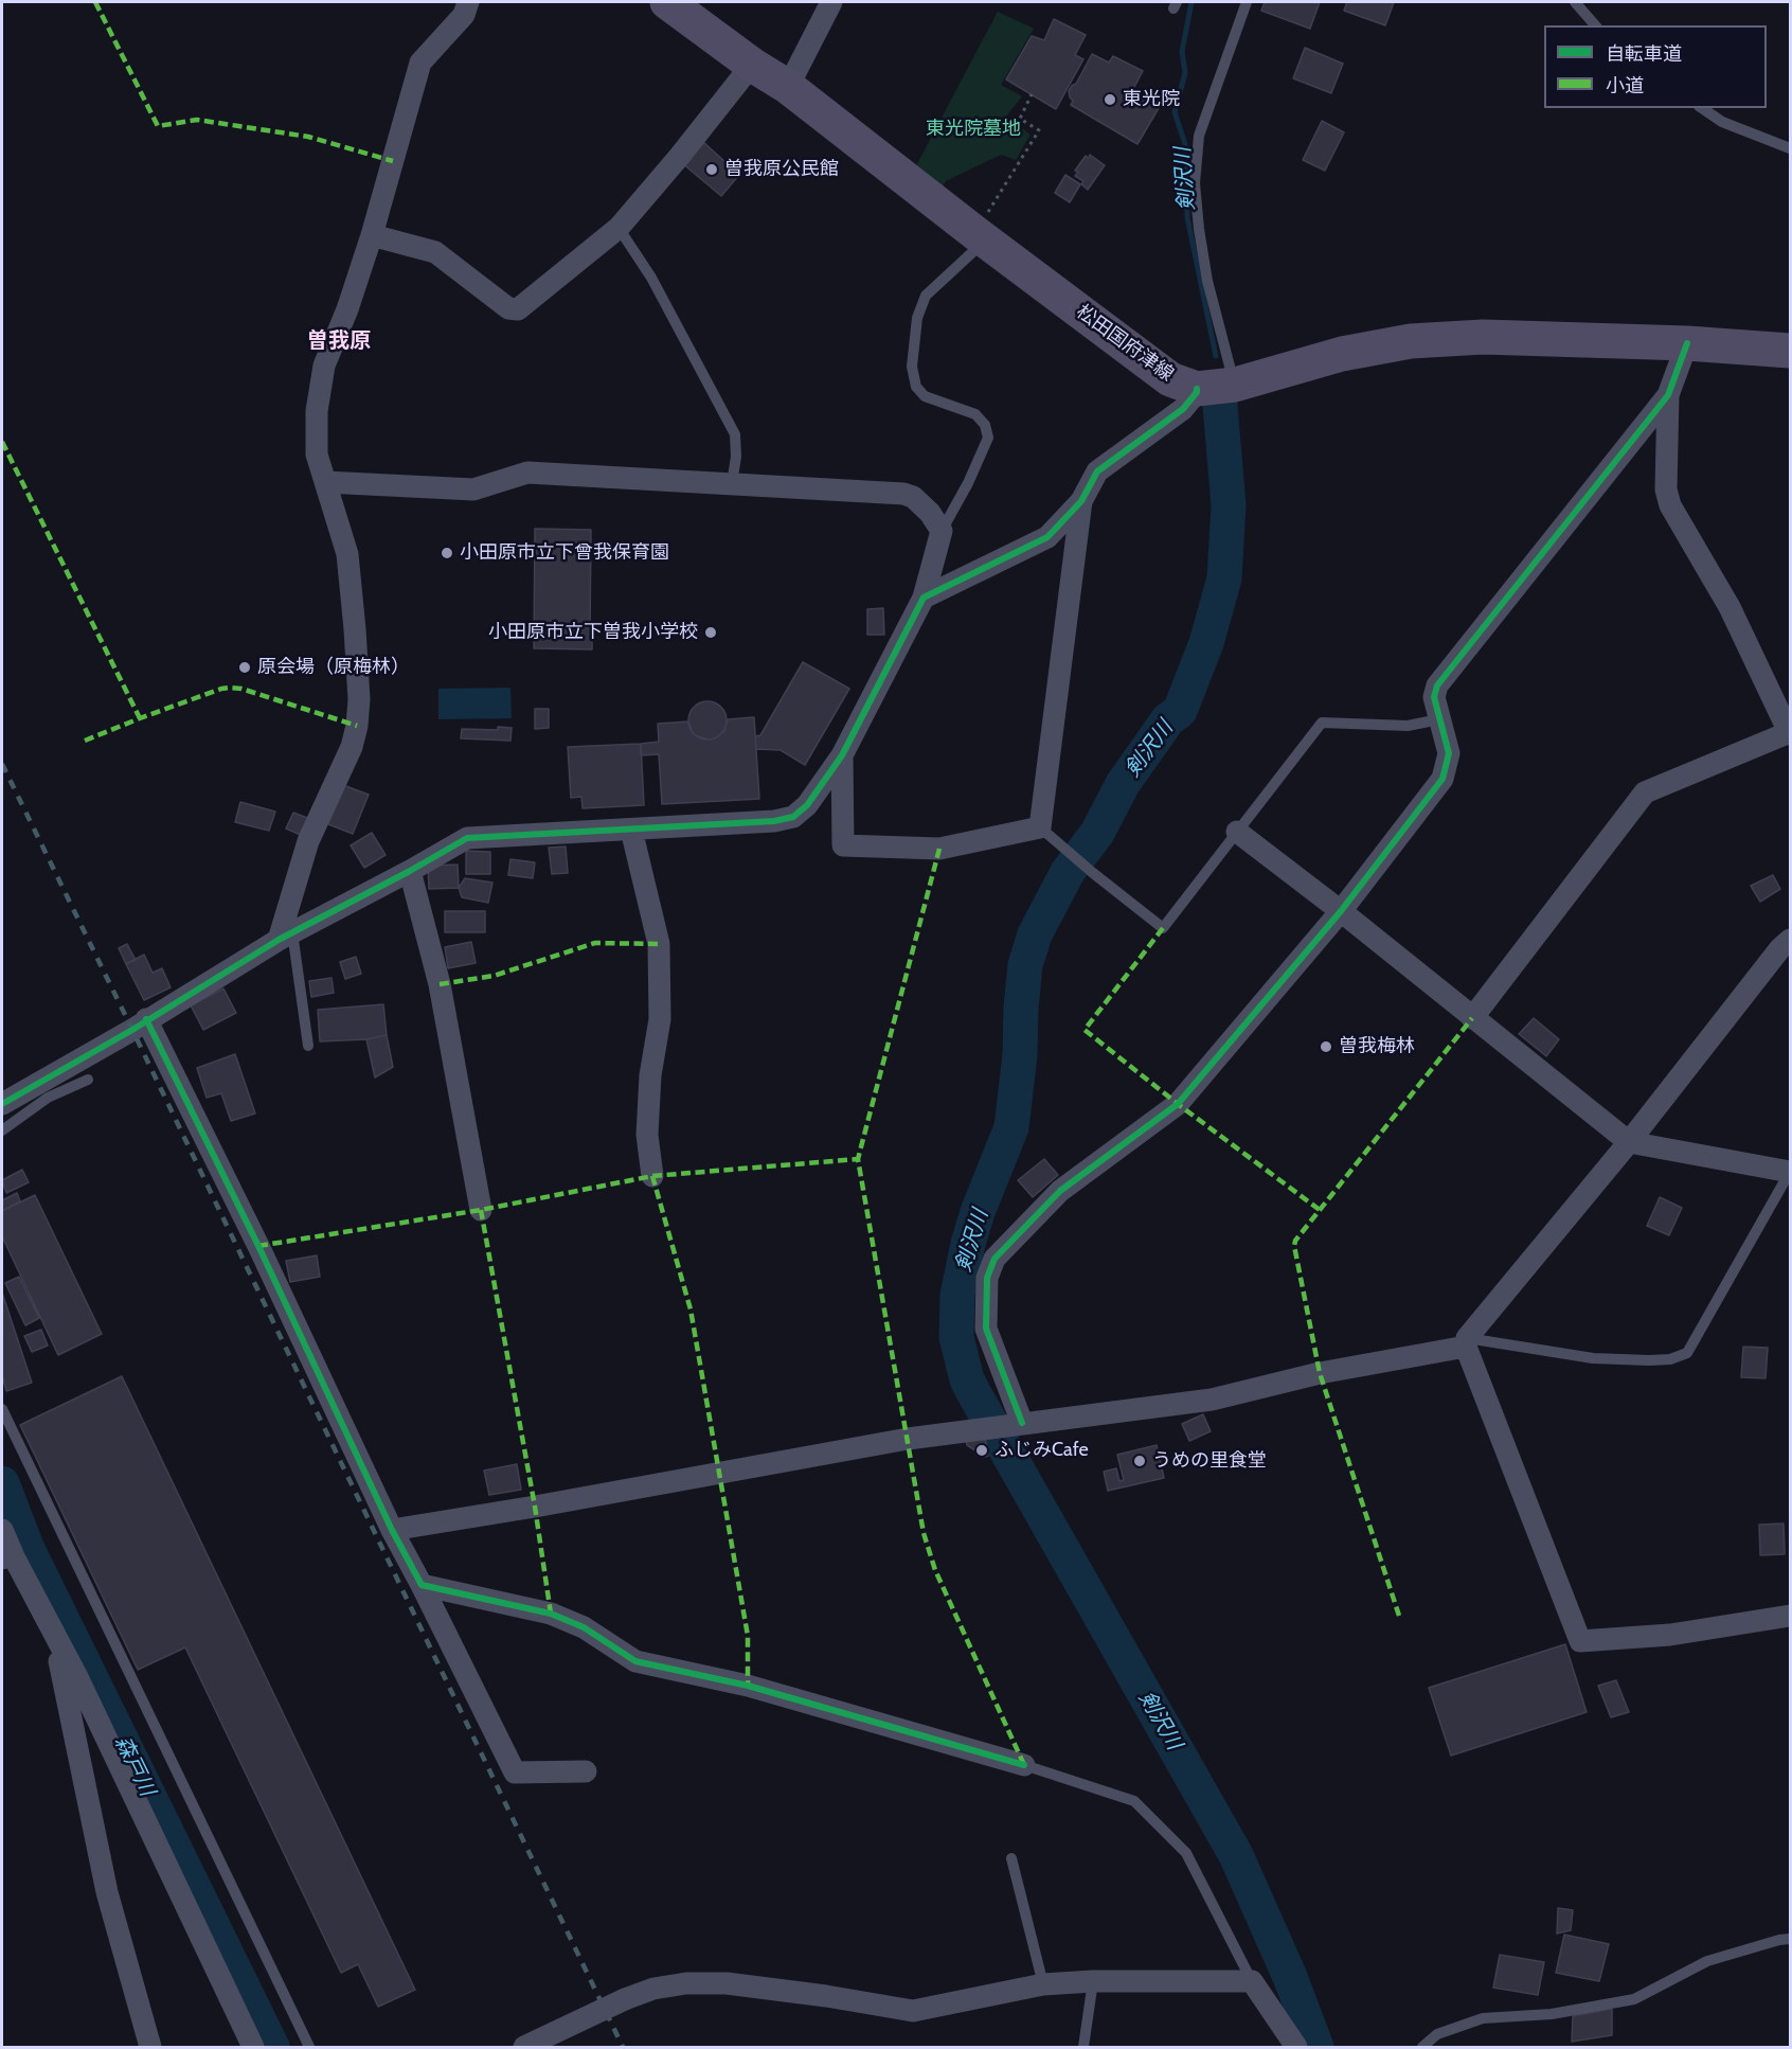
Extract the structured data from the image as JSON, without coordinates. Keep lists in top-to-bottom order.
{
  "streets": {
    "main road": ["松田国府津線"]
  },
  "districts": ["曽我原"],
  "water": ["剣沢川", "森戸川"],
  "parks": ["東光院墓地"],
  "places": [
    "東光院",
    "曽我原公民館",
    "小田原市立下曾我保育園",
    "小田原市立下曽我小学校",
    "原会場（原梅林）",
    "曽我梅林",
    "ふじみCafe",
    "うめの里食堂"
  ],
  "legend": ["自転車道", "小道"]
}
